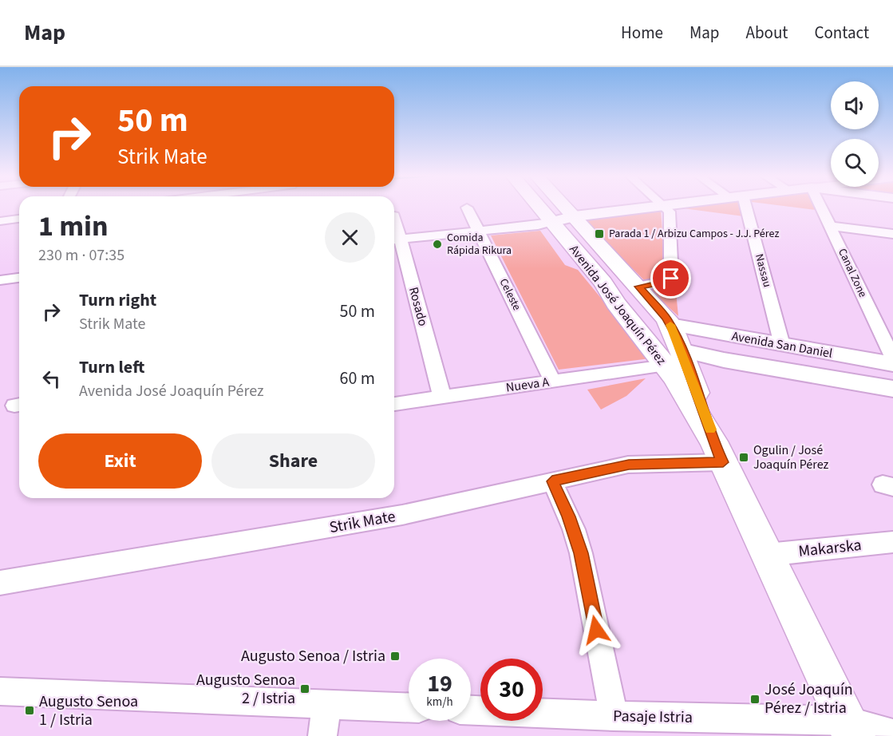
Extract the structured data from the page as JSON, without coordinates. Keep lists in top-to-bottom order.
{
  "streets": {
    "main road": ["Avenida José Joaquín Pérez"],
    "street": [
      "Nassau",
      "Canal Zone",
      "Celeste",
      "Rosado",
      "Avenida San Daniel",
      "Nueva A",
      "Strik Mate",
      "Makarska",
      "Pasaje Istria"
    ]
  },
  "crossings": [
    ["Nassau", "Avenida San Daniel"],
    ["Celeste", "Nueva A"],
    ["Avenida José Joaquín Pérez", "Avenida San Daniel"],
    ["Avenida José Joaquín Pérez", "Nueva A"],
    ["Avenida José Joaquín Pérez", "Strik Mate"],
    ["Avenida José Joaquín Pérez", "Makarska"],
    ["Avenida José Joaquín Pérez", "Pasaje Istria"],
    ["Rosado", "Nueva A"],
    ["Avenida San Daniel", "Nueva A"]
  ],
  "places": {
    "transit": [
      "Parada 1 / Arbizu Campos - J.J. Pérez",
      "Ogulin / José Joaquín Pérez",
      "Augusto Senoa / Istria",
      "Augusto Senoa 2 / Istria",
      "José Joaquín Pérez / Istria",
      "Augusto Senoa 1 / Istria"
    ],
    "other": ["Comida Rápida Rikura"]
  },
  "page": {
    "header": "Map",
    "nav": [
      "Home",
      "Map",
      "About",
      "Contact"
    ],
    "turn": ["50 m", "Strik Mate"],
    "heading": ["1 min", "230 m · 07:35"],
    "list": [
      {
        "name": "Turn right",
        "note": "Strik Mate",
        "value": "50 m"
      },
      {
        "name": "Turn left",
        "note": "Avenida José Joaquín Pérez",
        "value": "60 m"
      }
    ],
    "buttons": ["Exit", "Share"],
    "speed": "19 km/h",
    "limit": "30"
  }
}
